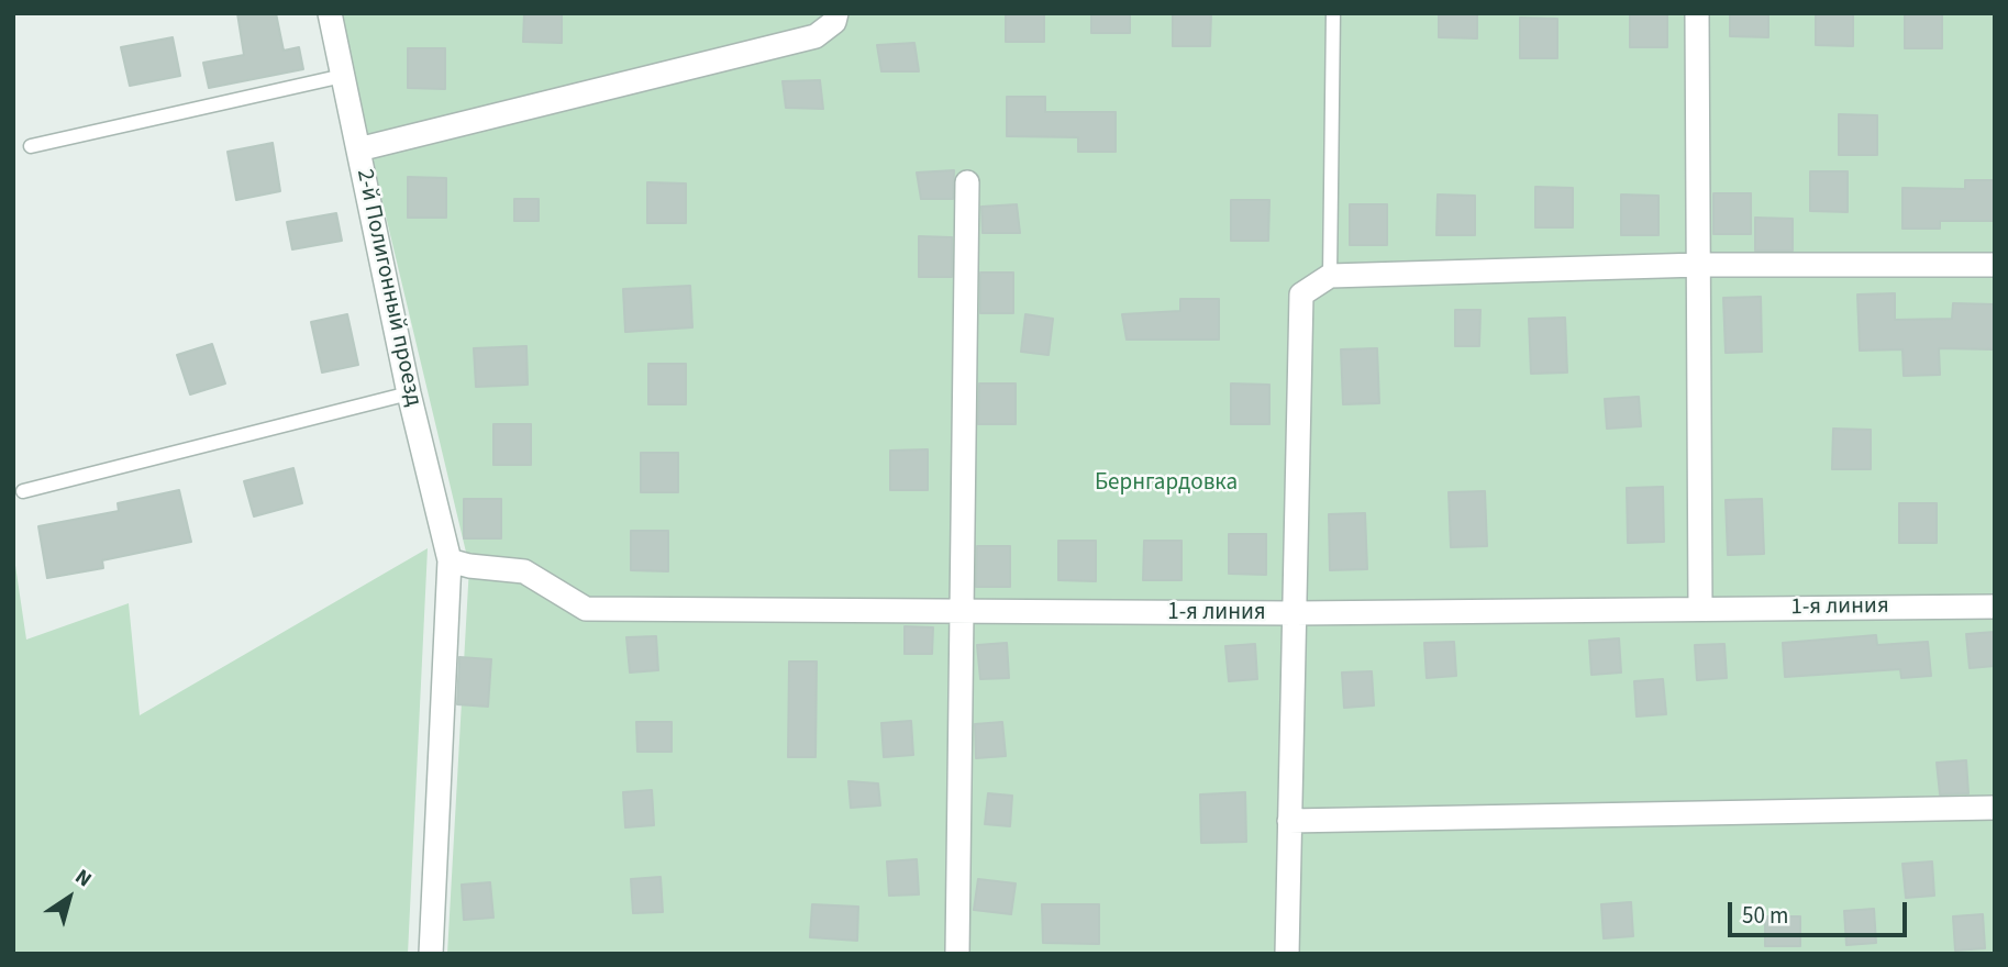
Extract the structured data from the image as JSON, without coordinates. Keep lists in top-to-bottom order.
{
  "streets": {
    "street": ["2-й Полигонный проезд", "1-я линия"]
  },
  "crossings": [
    ["2-й Полигонный проезд", "1-я линия"]
  ],
  "parks": ["Бернгардовка"],
  "scale_bar": "50 m",
  "north": "top right"
}
